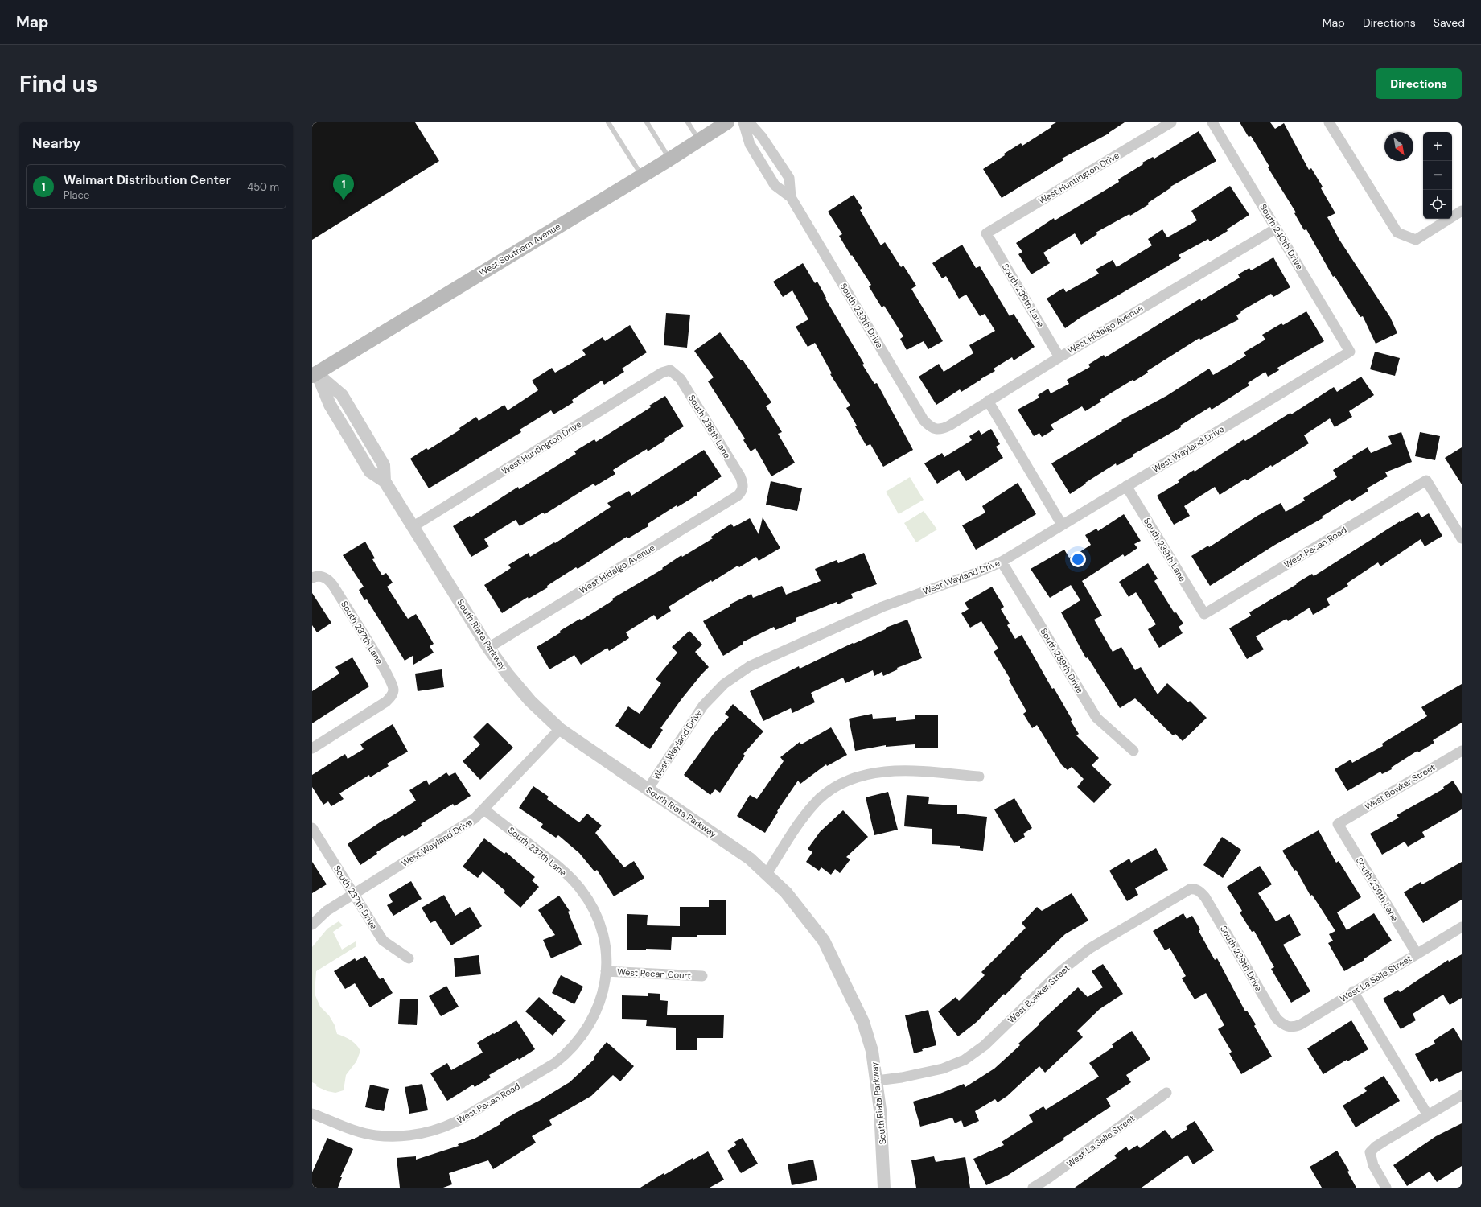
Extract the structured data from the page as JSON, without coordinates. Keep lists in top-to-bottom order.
{
  "streets": {
    "main road": ["West Southern Avenue"],
    "street": [
      "West Huntington Drive",
      "South 240th Drive",
      "South 239th Lane",
      "South 239th Drive",
      "West Hidalgo Avenue",
      "South 238th Lane",
      "West Wayland Drive",
      "West Pecan Road",
      "South 237th Lane",
      "South Riata Parkway",
      "West Bowker Street",
      "South 237th Drive",
      "West Pecan Court",
      "West La Salle Street"
    ]
  },
  "crossings": [
    ["West Huntington Drive", "South 239th Lane"],
    ["West Huntington Drive", "South 238th Lane"],
    ["West Huntington Drive", "South Riata Parkway"],
    ["South 240th Drive", "West Hidalgo Avenue"],
    ["South 240th Drive", "West Wayland Drive"],
    ["West Southern Avenue", "South Riata Parkway"],
    ["South 239th Lane", "West Hidalgo Avenue"],
    ["South 239th Lane", "West Wayland Drive"],
    ["South 239th Lane", "West Pecan Road"],
    ["South 239th Lane", "West Bowker Street"],
    ["South 239th Lane", "West La Salle Street"],
    ["South 239th Drive", "West Hidalgo Avenue"],
    ["South 239th Drive", "West Wayland Drive"],
    ["South 239th Drive", "West Bowker Street"],
    ["South 239th Drive", "West La Salle Street"],
    ["West Hidalgo Avenue", "South 238th Lane"],
    ["West Hidalgo Avenue", "South Riata Parkway"],
    ["West Wayland Drive", "South 237th Lane"],
    ["West Wayland Drive", "South Riata Parkway"],
    ["West Wayland Drive", "South 237th Drive"],
    ["West Pecan Road", "South 237th Lane"],
    ["West Pecan Road", "West Pecan Court"],
    ["South 237th Lane", "West Pecan Court"],
    ["South Riata Parkway", "West Bowker Street"]
  ],
  "north": "bottom right",
  "page": {
    "header": "Map",
    "nav": ["Map", "Directions", "Saved"],
    "buttons": "Directions",
    "title": "Find us",
    "heading": "Nearby",
    "map_buttons": ["+", "−"],
    "list": [
      {
        "mark": "1",
        "name": "Walmart Distribution Center",
        "note": "Place",
        "value": "450 m"
      }
    ],
    "pins": "1"
  }
}
